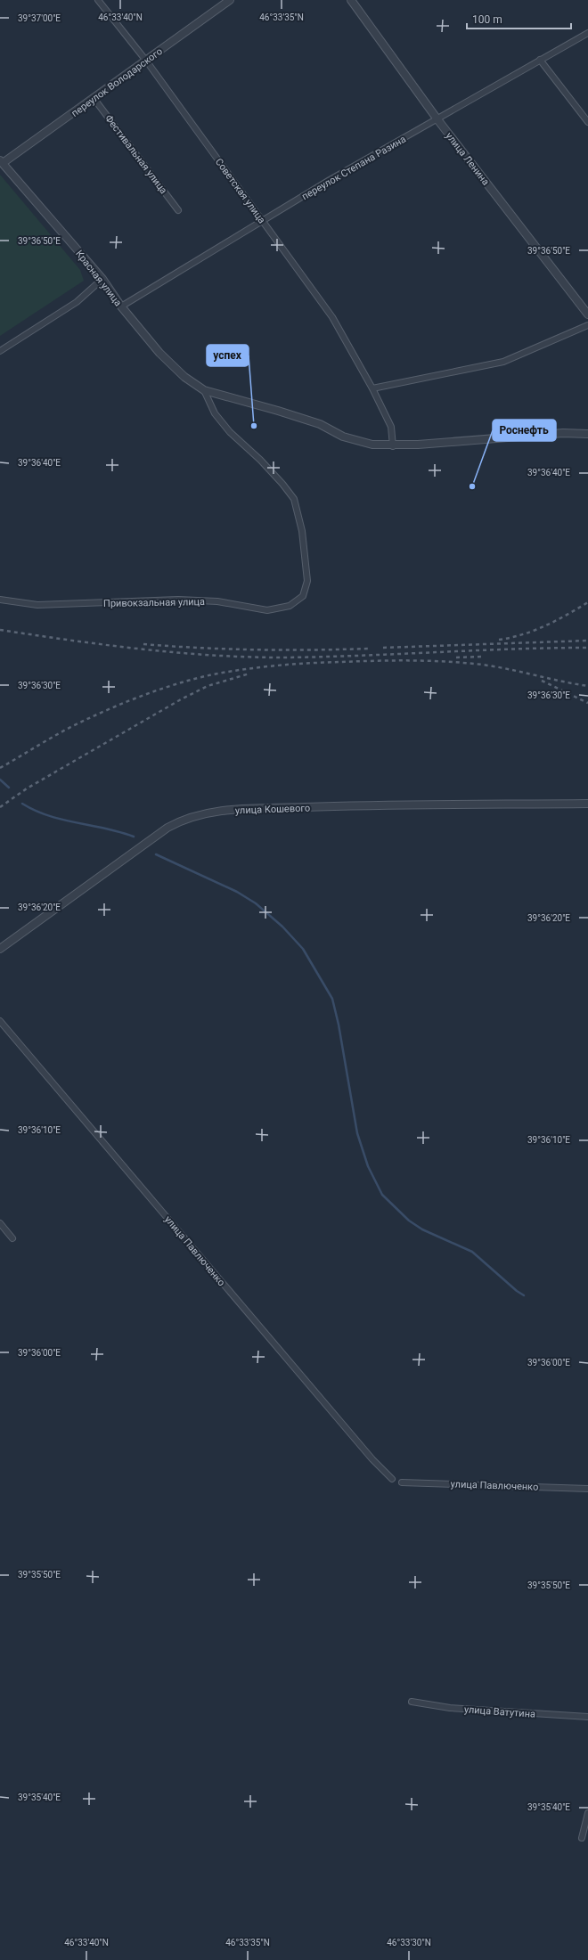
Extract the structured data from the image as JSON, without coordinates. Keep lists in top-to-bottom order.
{
  "streets": {
    "street": [
      "переулок Володарского",
      "Фестивальная улица",
      "улица Ленина",
      "переулок Степана Разина",
      "Советская улица",
      "Красная улица",
      "Привокзальная улица",
      "улица Кошевого",
      "улица Павлюченко",
      "улица Ватутина"
    ]
  },
  "crossings": [
    ["переулок Володарского", "Фестивальная улица"],
    ["переулок Володарского", "Советская улица"],
    ["переулок Володарского", "Красная улица"],
    ["улица Ленина", "переулок Степана Разина"],
    ["переулок Степана Разина", "Советская улица"],
    ["переулок Степана Разина", "Красная улица"],
    ["Советская улица", "Красная улица"],
    ["Красная улица", "Привокзальная улица"]
  ],
  "places": ["успех", "Роснефть"],
  "scale_bar": "100 m",
  "coordinates": [
    "46°33'40\"N",
    "46°33'35\"N",
    "39°37'00\"E",
    "39°36'50\"E",
    "39°36'40\"E",
    "39°36'30\"E",
    "39°36'20\"E",
    "39°36'10\"E",
    "39°36'00\"E",
    "39°35'50\"E",
    "39°35'40\"E",
    "46°33'30\"N"
  ]
}
